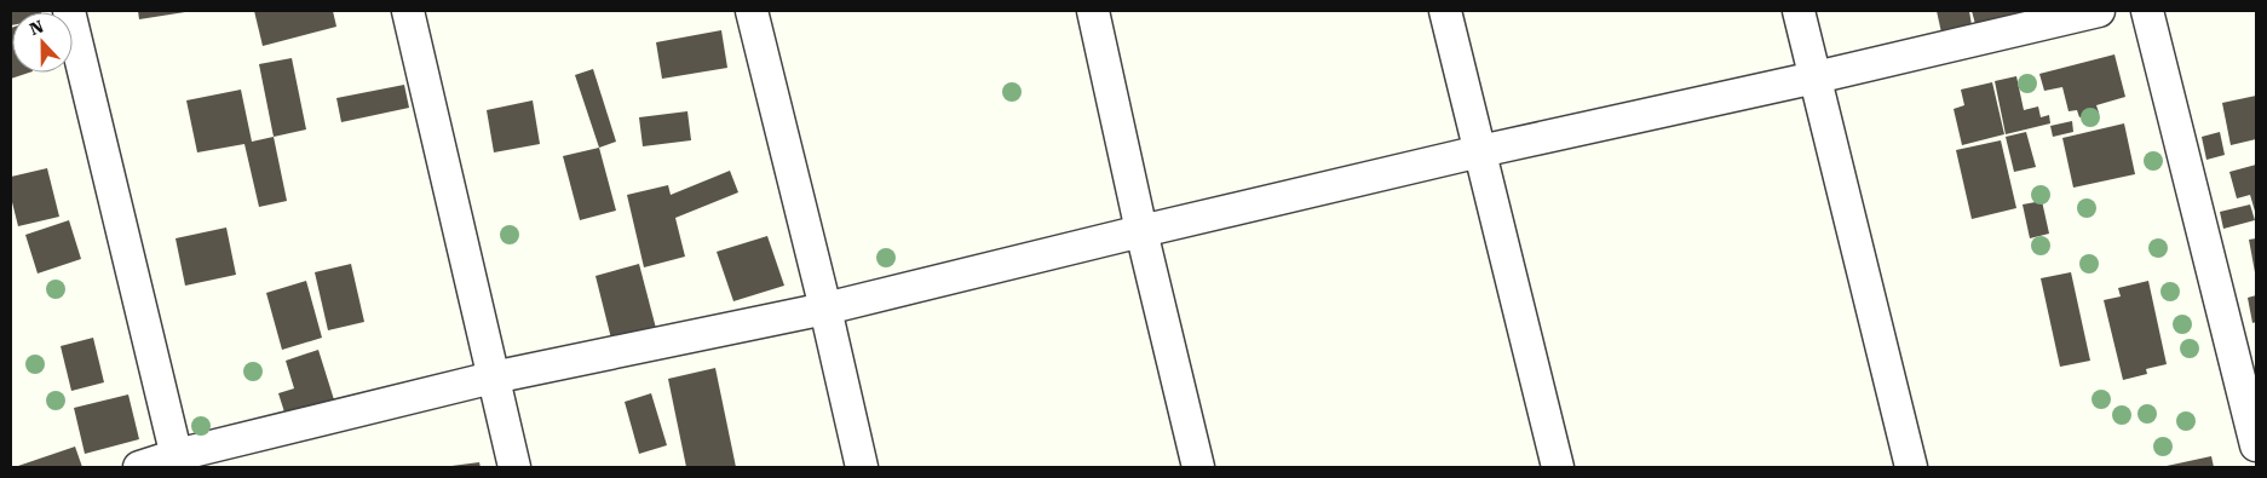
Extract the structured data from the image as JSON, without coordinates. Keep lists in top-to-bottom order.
{
  "north": "top"
}
